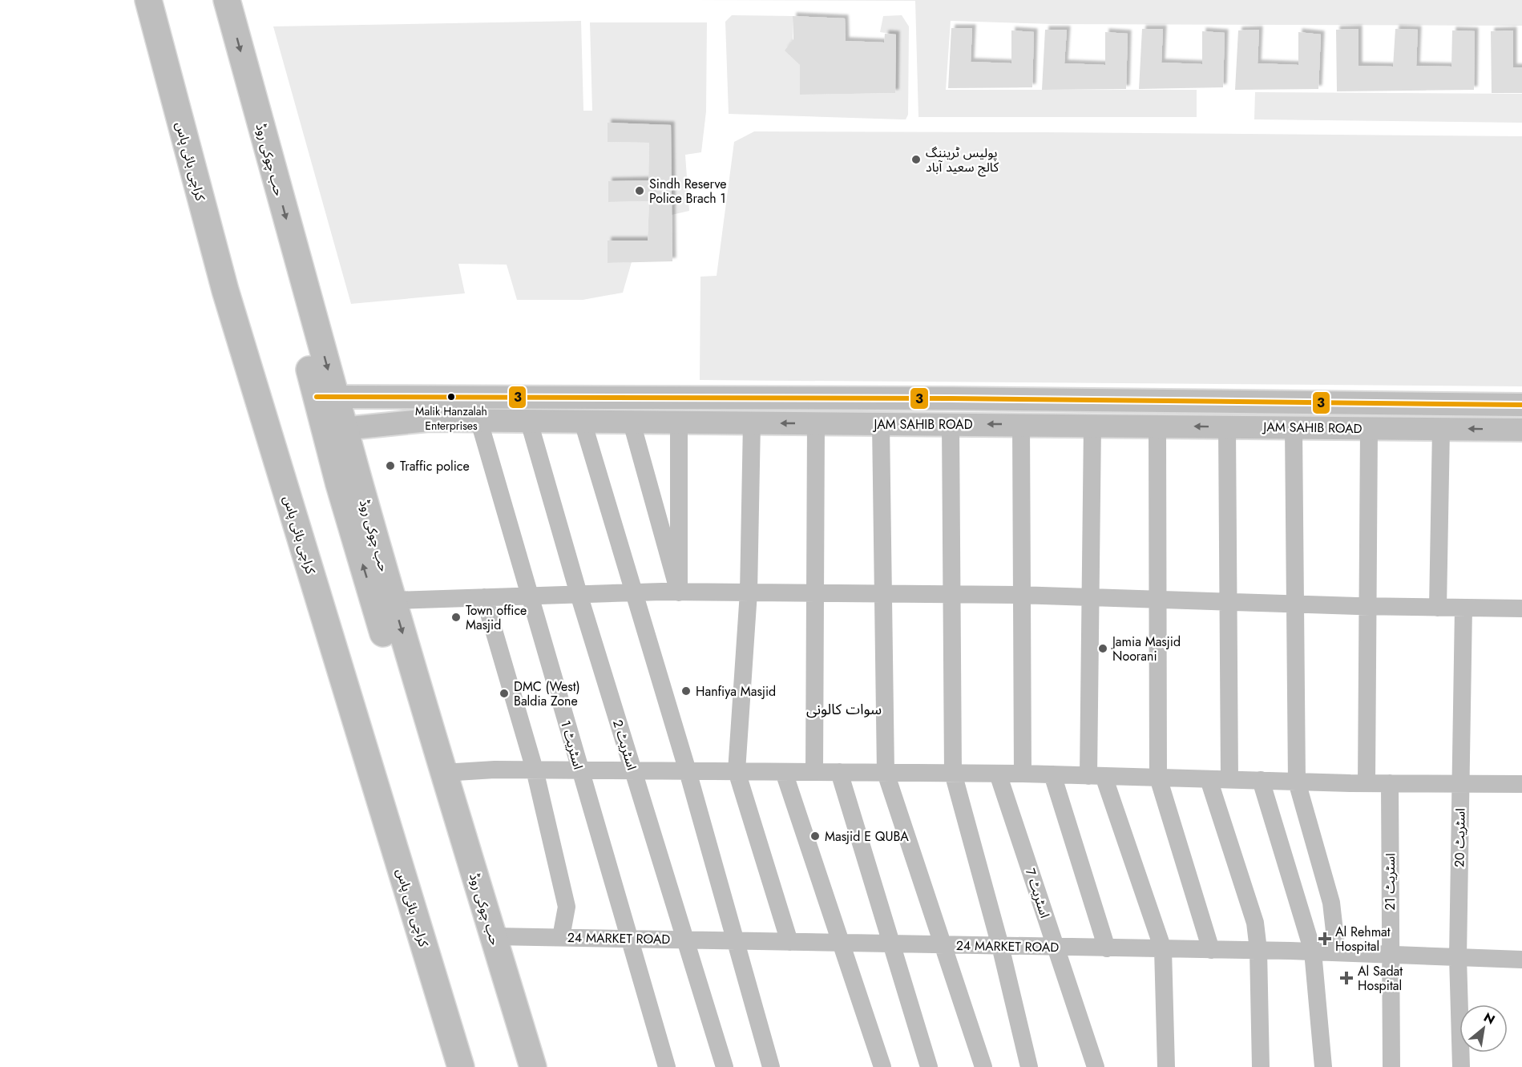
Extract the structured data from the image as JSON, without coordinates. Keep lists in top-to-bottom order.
{
  "streets": {
    "highway": ["حب چوکی روڈ", "کراچی بائی پاس"],
    "main road": ["JAM SAHIB ROAD"],
    "street": [
      "اسٹریٹ 1",
      "اسٹریٹ 2",
      "اسٹریٹ 20",
      "اسٹریٹ 21",
      "اسٹریٹ 7",
      "24 MARKET ROAD"
    ]
  },
  "crossings": [
    ["حب چوکی روڈ", "JAM SAHIB ROAD"],
    ["حب چوکی روڈ", "24 MARKET ROAD"],
    ["JAM SAHIB ROAD", "اسٹریٹ 1"],
    ["JAM SAHIB ROAD", "اسٹریٹ 2"],
    ["اسٹریٹ 1", "24 MARKET ROAD"],
    ["اسٹریٹ 2", "24 MARKET ROAD"],
    ["اسٹریٹ 20", "24 MARKET ROAD"],
    ["اسٹریٹ 21", "24 MARKET ROAD"],
    ["اسٹریٹ 7", "24 MARKET ROAD"]
  ],
  "districts": ["سوات کالونی"],
  "places": {
    "other": [
      "پولیس ٹریننگ کالج سعید آباد",
      "Sindh Reserve Police Brach 1",
      "Malik Hanzalah Enterprises",
      "Traffic police",
      "Town office Masjid",
      "Jamia Masjid Noorani",
      "Hanfiya Masjid",
      "DMC (West) Baldia Zone",
      "Masjid E QUBA"
    ],
    "health": ["Al Rehmat Hospital", "Al Sadat Hospital"]
  },
  "lines": ["transit line 3"],
  "north": "top right"
}
